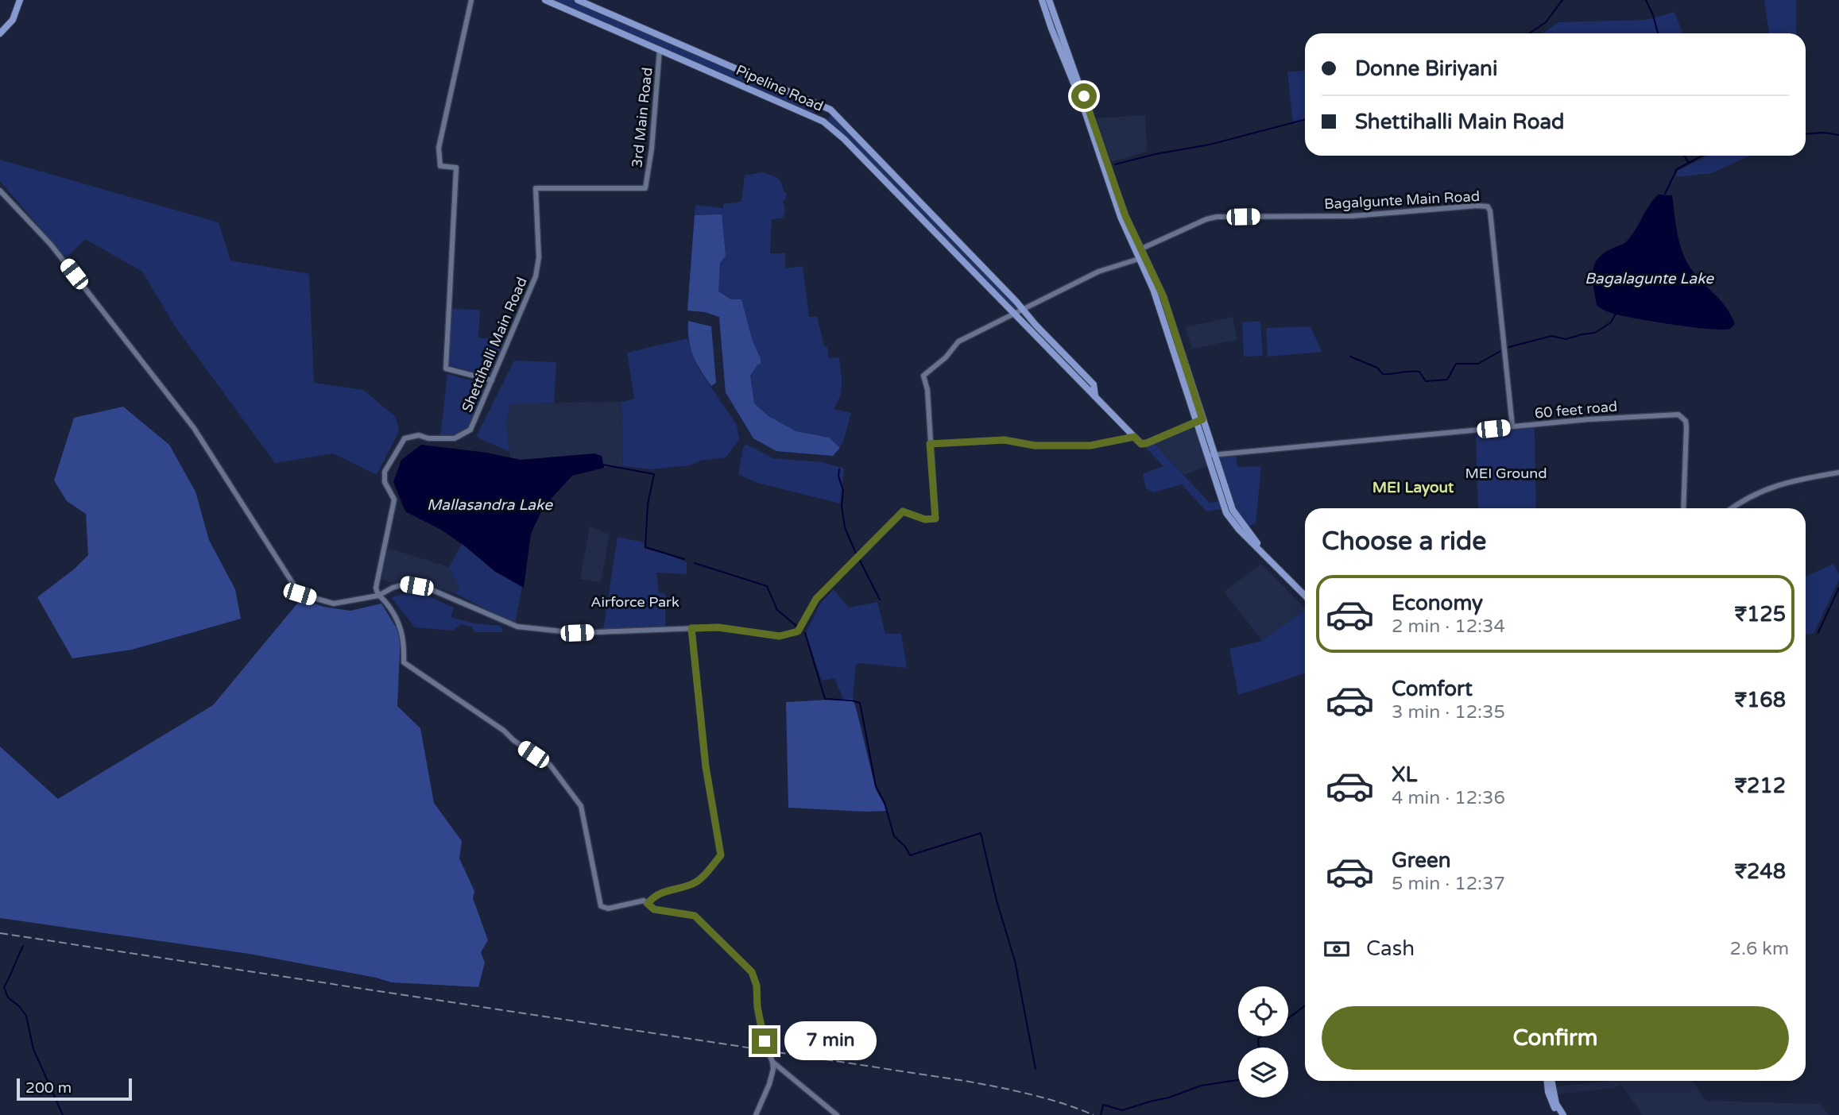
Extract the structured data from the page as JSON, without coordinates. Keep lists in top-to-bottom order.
{
  "streets": {
    "main road": ["Pipeline Road"],
    "street": [
      "3rd Main Road",
      "Bagalgunte Main Road",
      "Shettihalli Main Road",
      "60 feet road"
    ]
  },
  "crossings": [
    ["Pipeline Road", "3rd Main Road"],
    ["3rd Main Road", "Shettihalli Main Road"],
    ["Bagalgunte Main Road", "60 feet road"]
  ],
  "districts": ["MEI Layout"],
  "water": ["Bagalagunte Lake", "Mallasandra Lake"],
  "parks": ["MEI Ground", "Airforce Park"],
  "scale_bar": "200 m",
  "page": {
    "banner": ["Donne Biriyani", "Shettihalli Main Road"],
    "heading": "Choose a ride",
    "list": [
      {
        "name": "Economy",
        "note": "2 min · 12:34",
        "value": "₹125"
      },
      {
        "name": "Comfort",
        "note": "3 min · 12:35",
        "value": "₹168"
      },
      {
        "name": "XL",
        "note": "4 min · 12:36",
        "value": "₹212"
      },
      {
        "name": "Green",
        "note": "5 min · 12:37",
        "value": "₹248"
      }
    ],
    "pay": ["Cash", "2.6 km"],
    "buttons": "Confirm",
    "bubble": "7 min",
    "scale": "200 m"
  }
}
